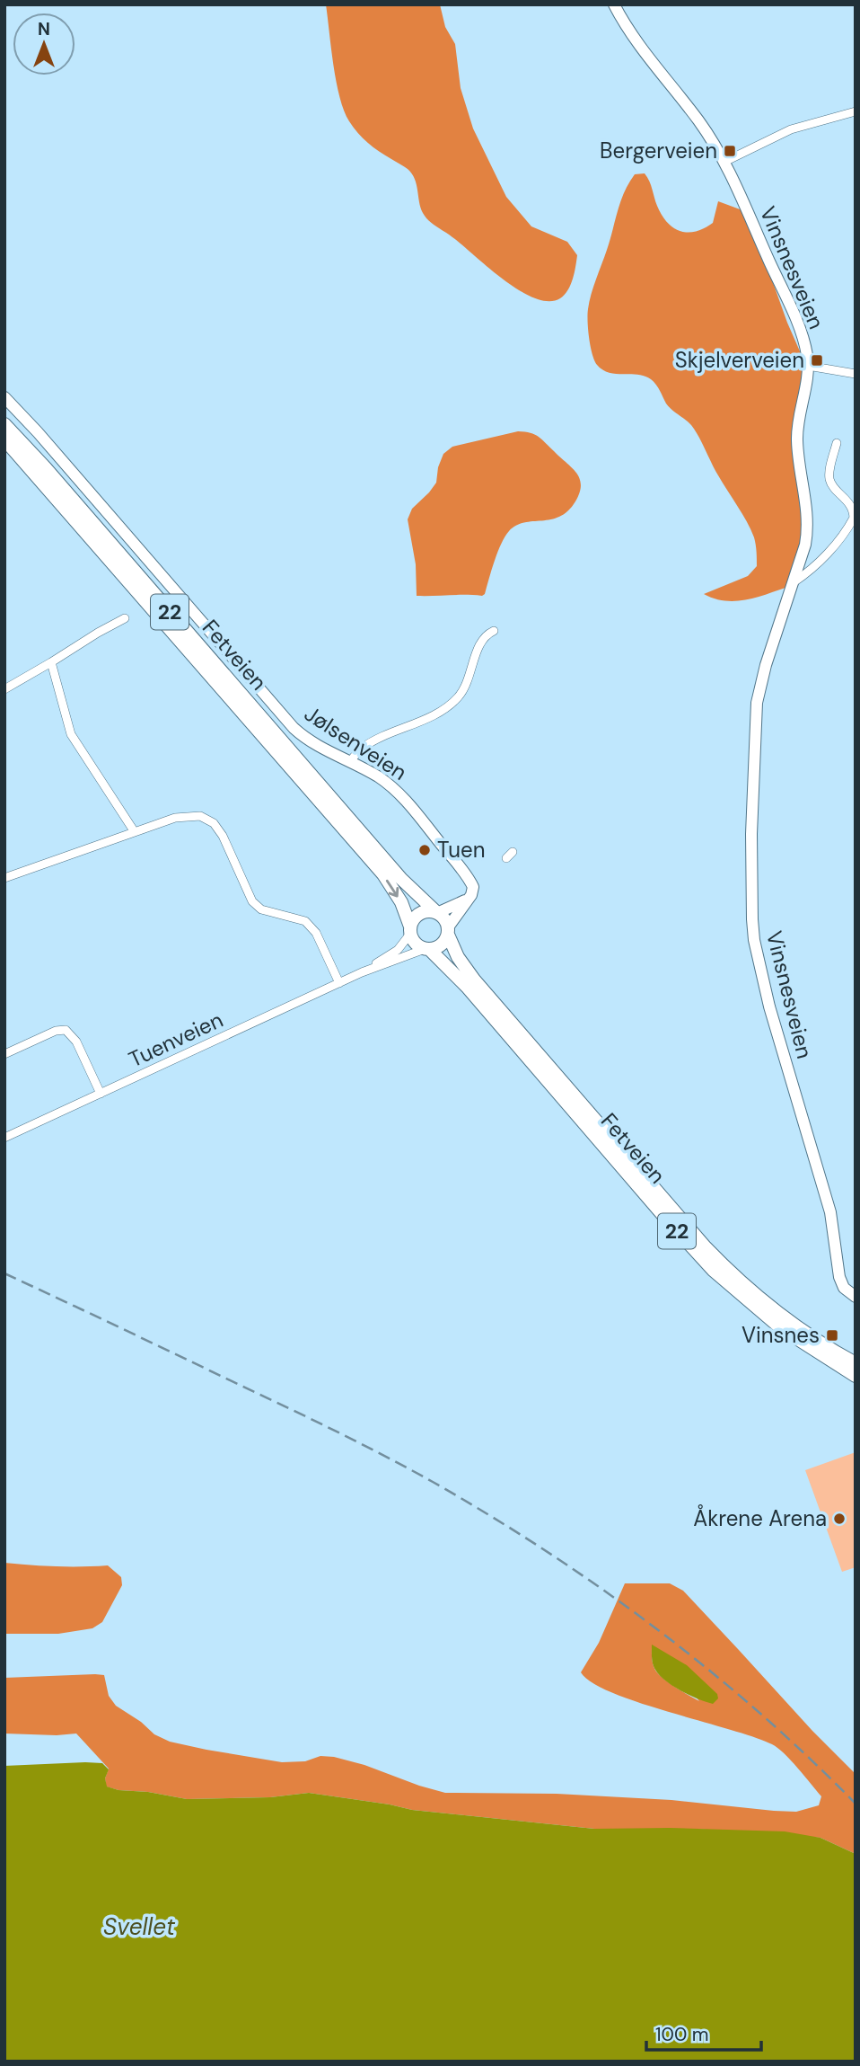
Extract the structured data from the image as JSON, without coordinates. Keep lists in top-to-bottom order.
{
  "streets": {
    "highway": ["22", "Fetveien"],
    "main road": ["Vinsnesveien", "Jølsenveien"],
    "street": ["Tuenveien"]
  },
  "crossings": [
    ["22", "Fetveien"],
    ["22", "Tuenveien"],
    ["Fetveien", "Tuenveien"]
  ],
  "water": ["Svellet"],
  "places": {
    "transit": ["Bergerveien", "Skjelverveien", "Vinsnes"],
    "other": ["Tuen", "Åkrene Arena"]
  },
  "scale_bar": "100 m",
  "north": "top"
}
